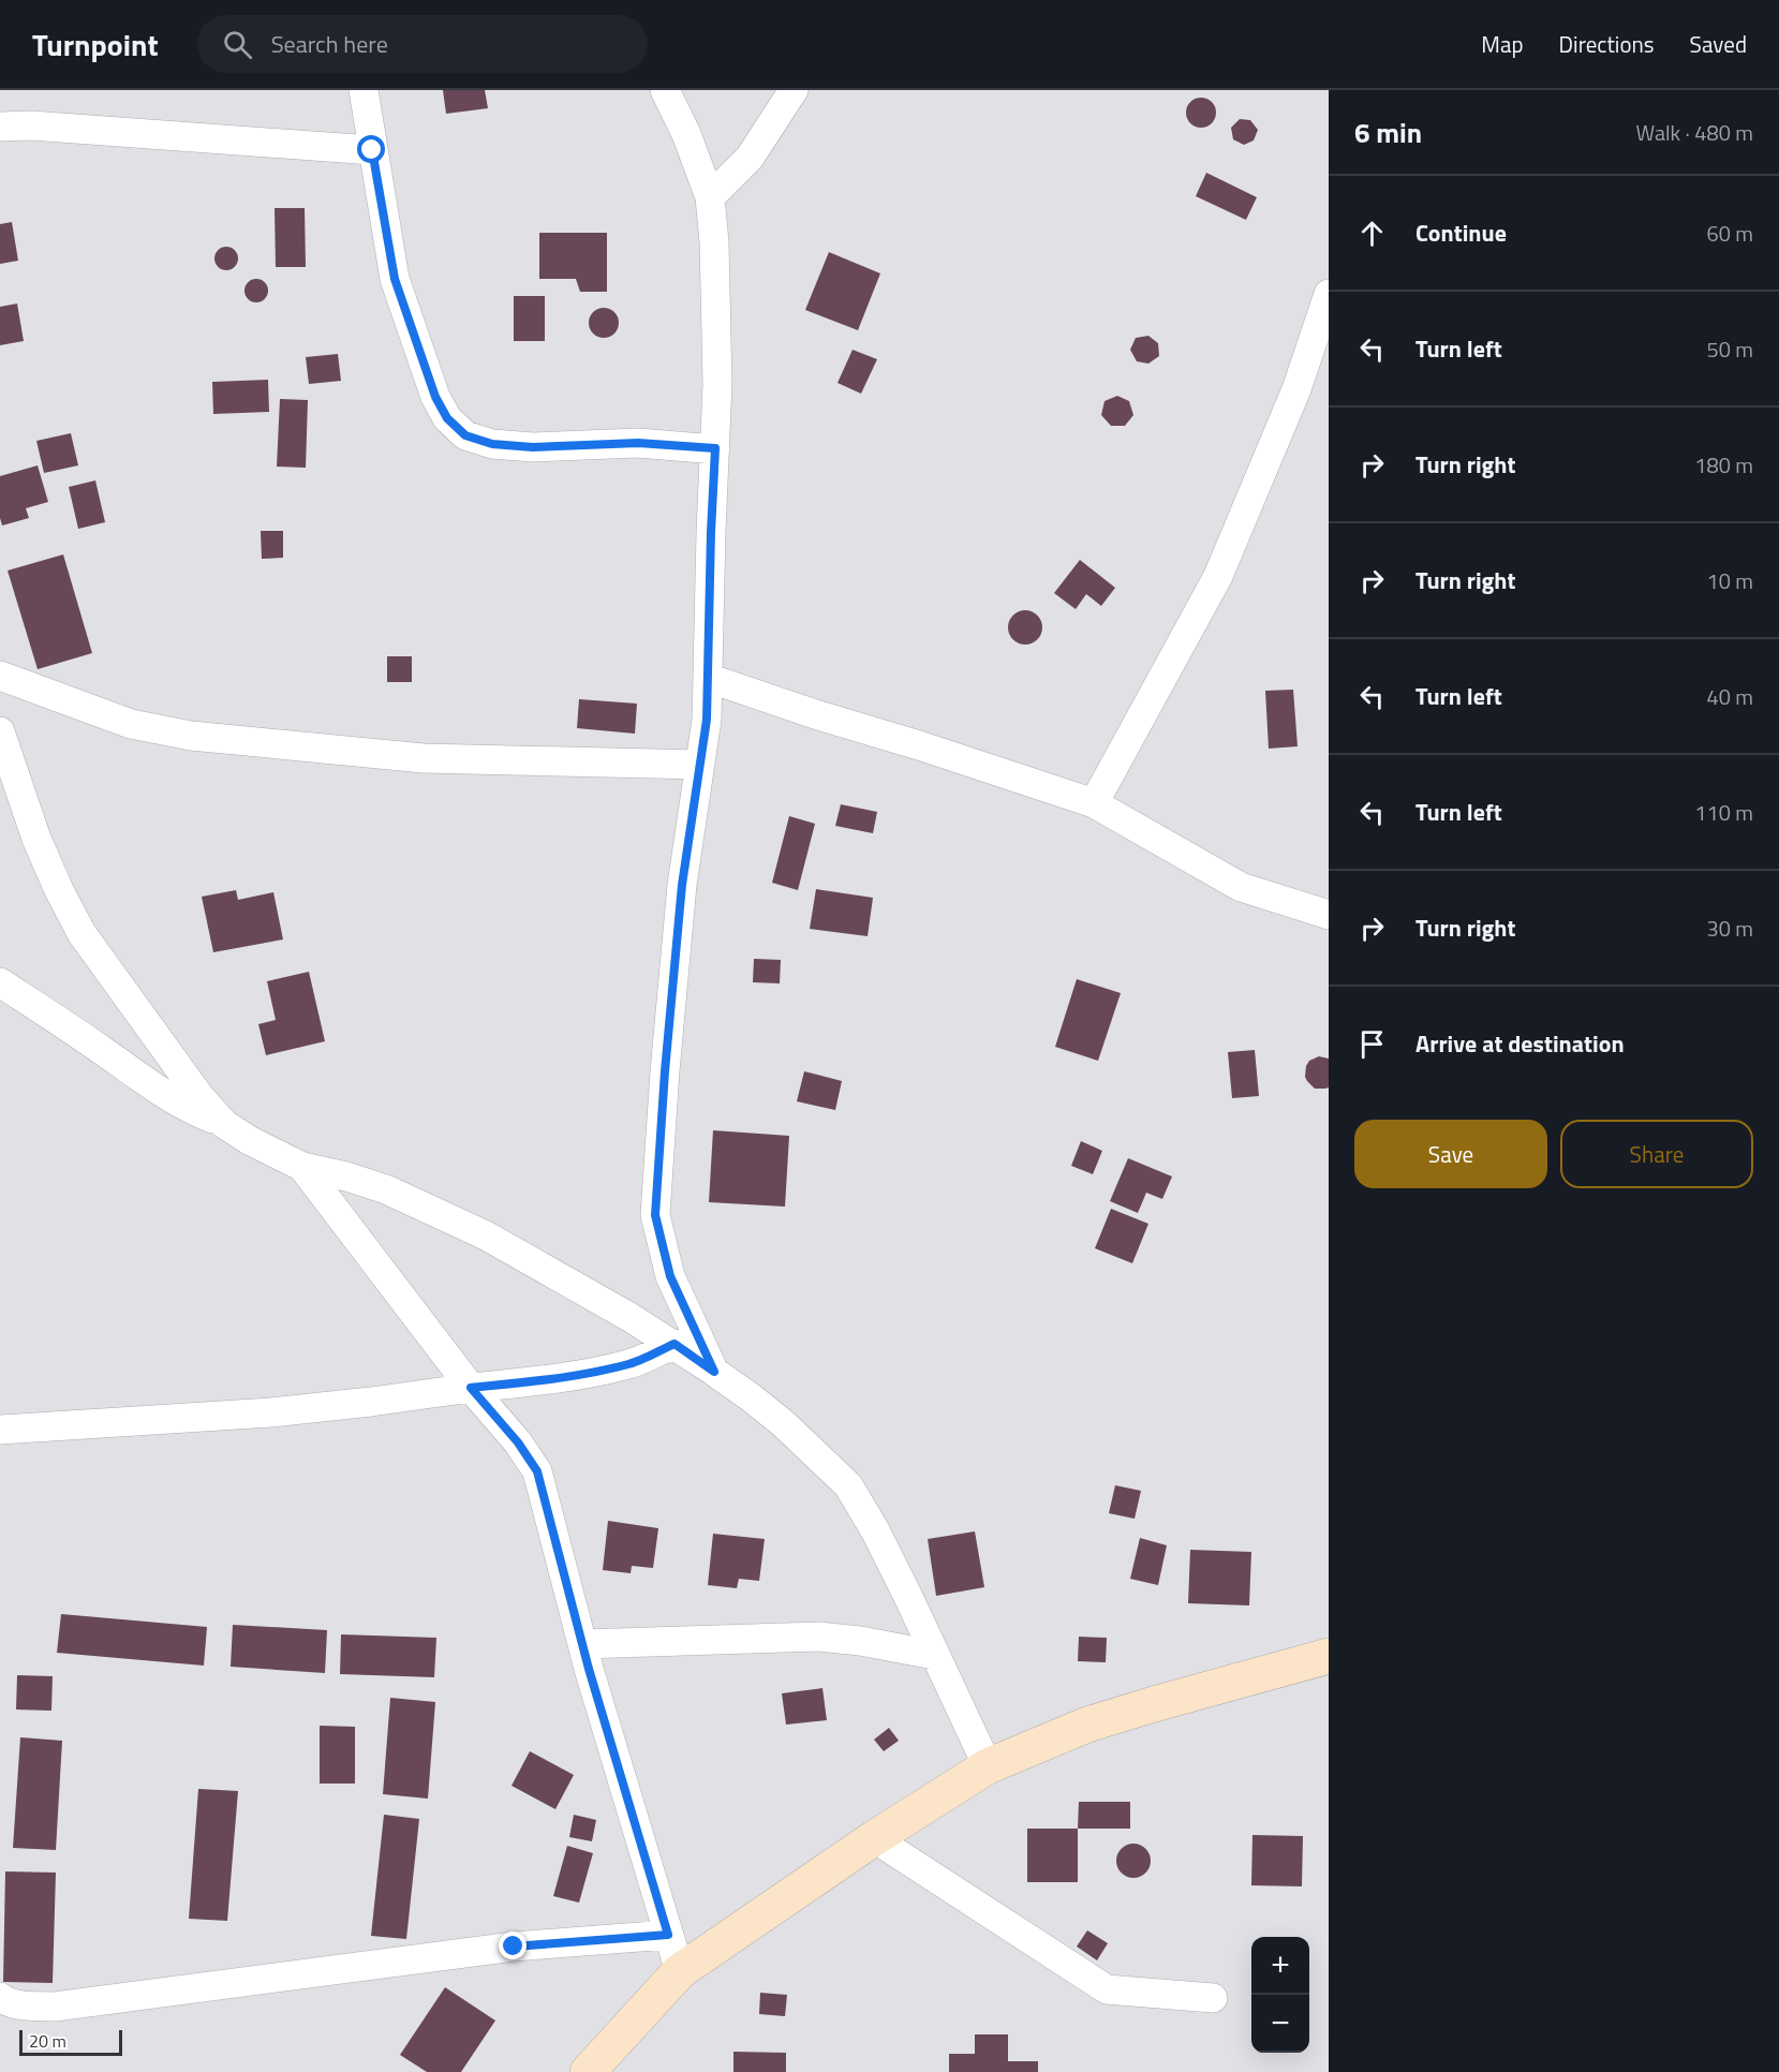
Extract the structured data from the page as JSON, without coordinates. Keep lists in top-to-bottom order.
{
  "scale_bar": "20 m",
  "page": {
    "header": "Turnpoint",
    "search": "Search here",
    "nav": ["Map", "Directions", "Saved"],
    "heading": ["6 min", "Walk · 480 m"],
    "list": [
      ["Continue", "60 m"],
      ["Turn left", "50 m"],
      ["Turn right", "180 m"],
      ["Turn right", "10 m"],
      ["Turn left", "40 m"],
      ["Turn left", "110 m"],
      ["Turn right", "30 m"],
      "Arrive at destination"
    ],
    "buttons": ["Save", "Share"],
    "map_buttons": ["+", "−"],
    "scale": "20 m"
  }
}
